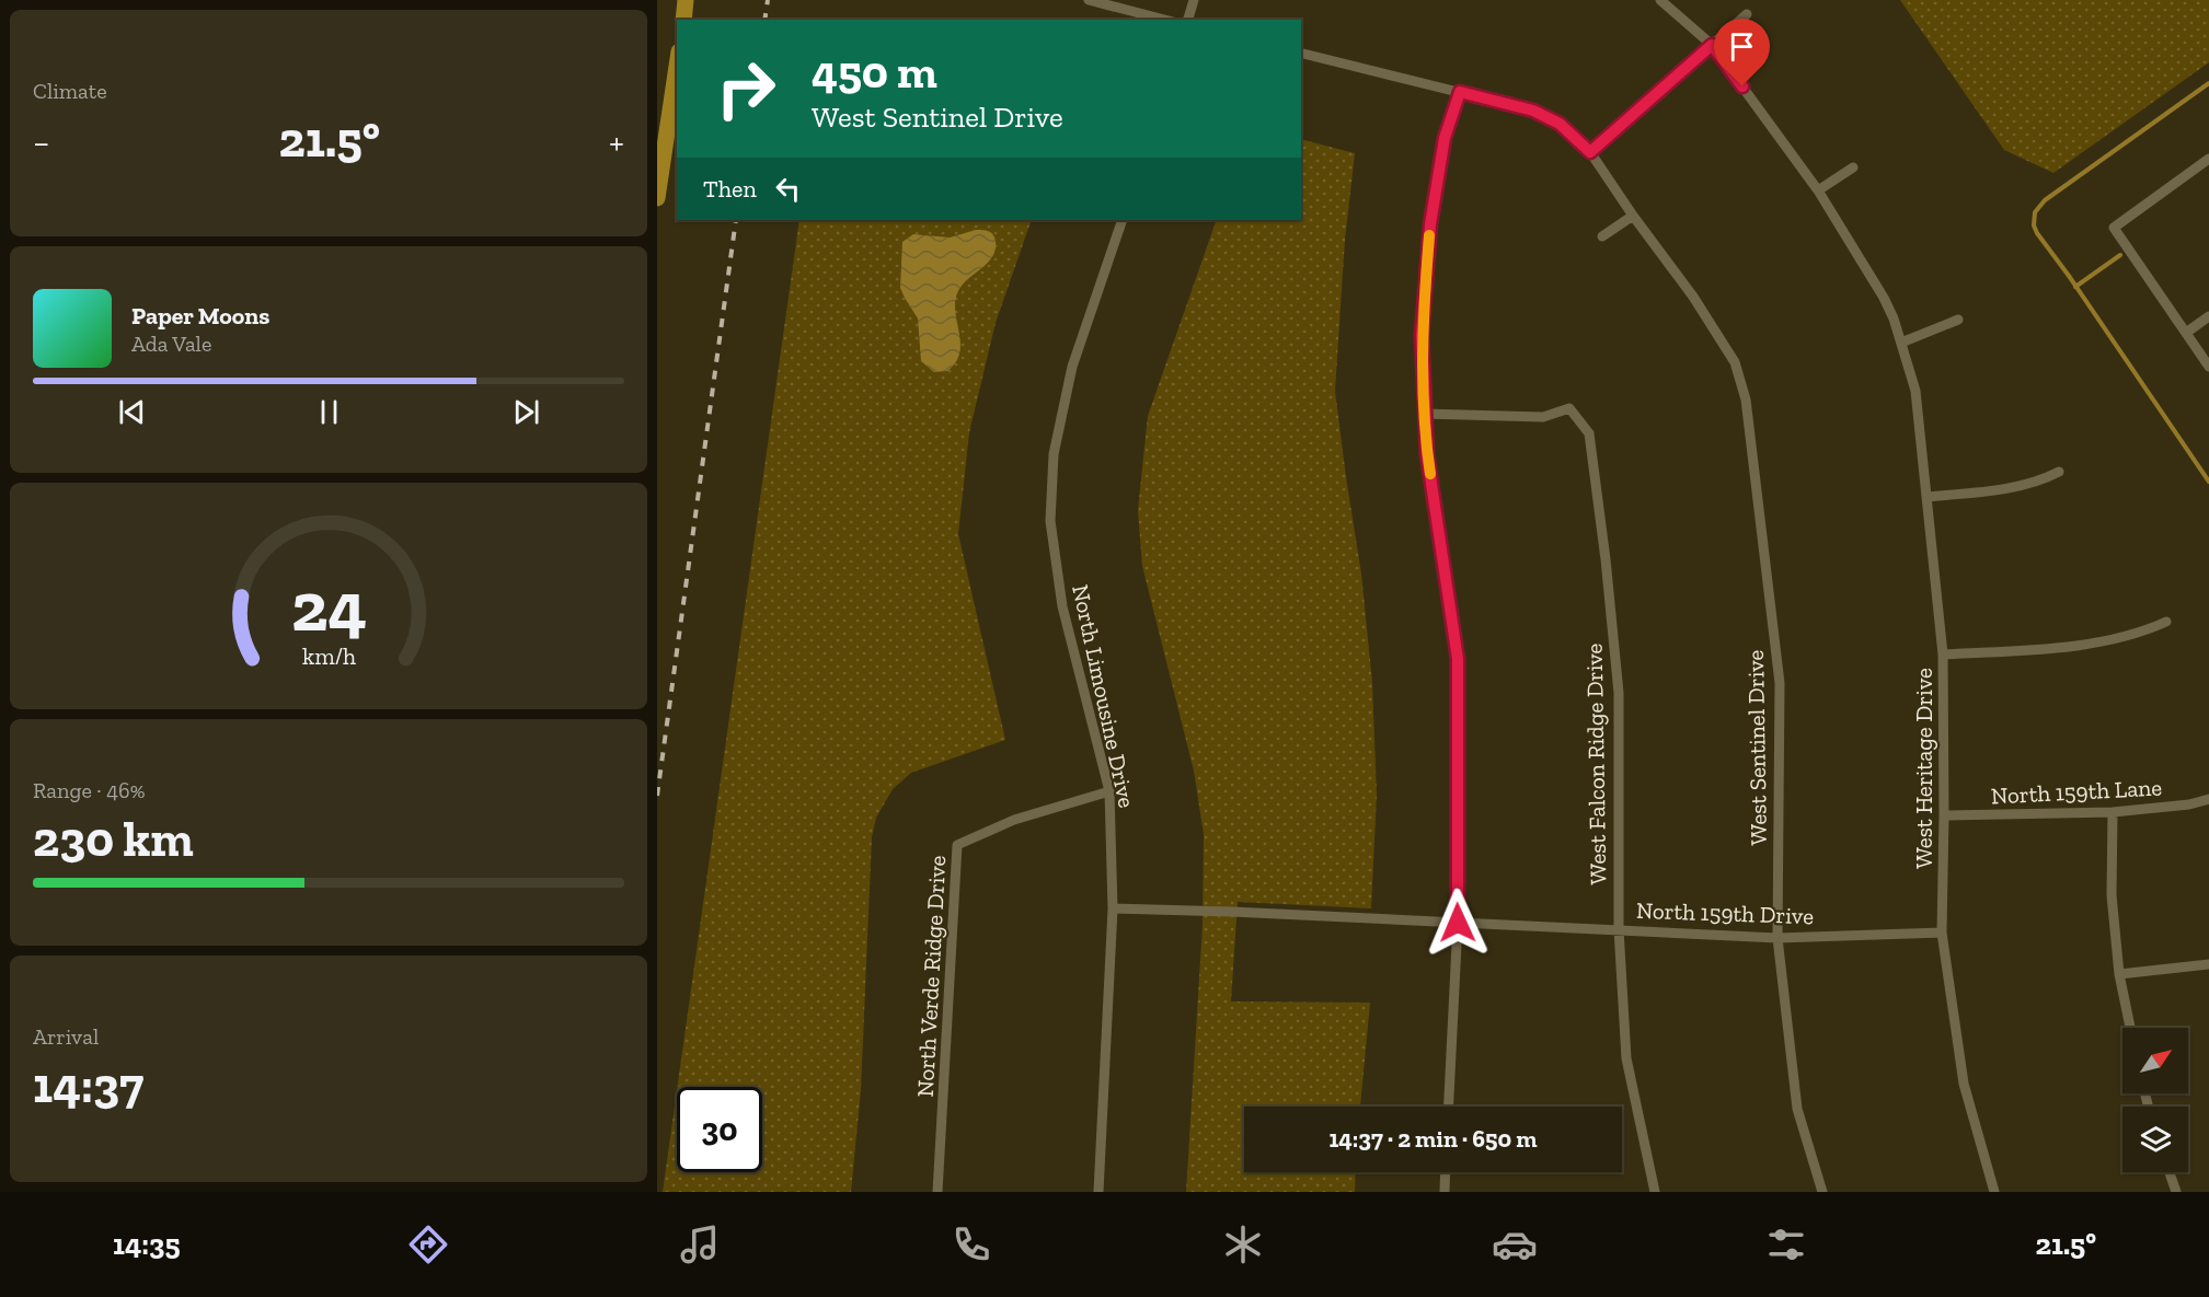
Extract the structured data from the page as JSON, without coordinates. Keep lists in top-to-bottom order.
{
  "streets": {
    "street": [
      "North Limousine Drive",
      "West Sentinel Drive",
      "West Falcon Ridge Drive",
      "West Heritage Drive",
      "North 159th Lane",
      "North 159th Drive",
      "North Verde Ridge Drive"
    ]
  },
  "crossings": [
    ["North Limousine Drive", "North 159th Drive"],
    ["North Limousine Drive", "North Verde Ridge Drive"],
    ["West Sentinel Drive", "North 159th Drive"],
    ["West Falcon Ridge Drive", "North 159th Drive"],
    ["West Heritage Drive", "North 159th Lane"],
    ["West Heritage Drive", "North 159th Drive"]
  ],
  "north": "top right",
  "page": {
    "tile": [
      "Climate",
      ["Range · 46%", "230 km"],
      ["Arrival", "14:37"]
    ],
    "turn": ["450 m", "West Sentinel Drive"],
    "heat": ["−", "21.5°", "+"],
    "then": "Then",
    "song": ["Paper Moons", "Ada Vale"],
    "limit": "30",
    "trip": "14:37 · 2 min · 650 m",
    "tabs": ["14:35", "21.5°"],
    "gauge": ["24", "km/h"]
  }
}
